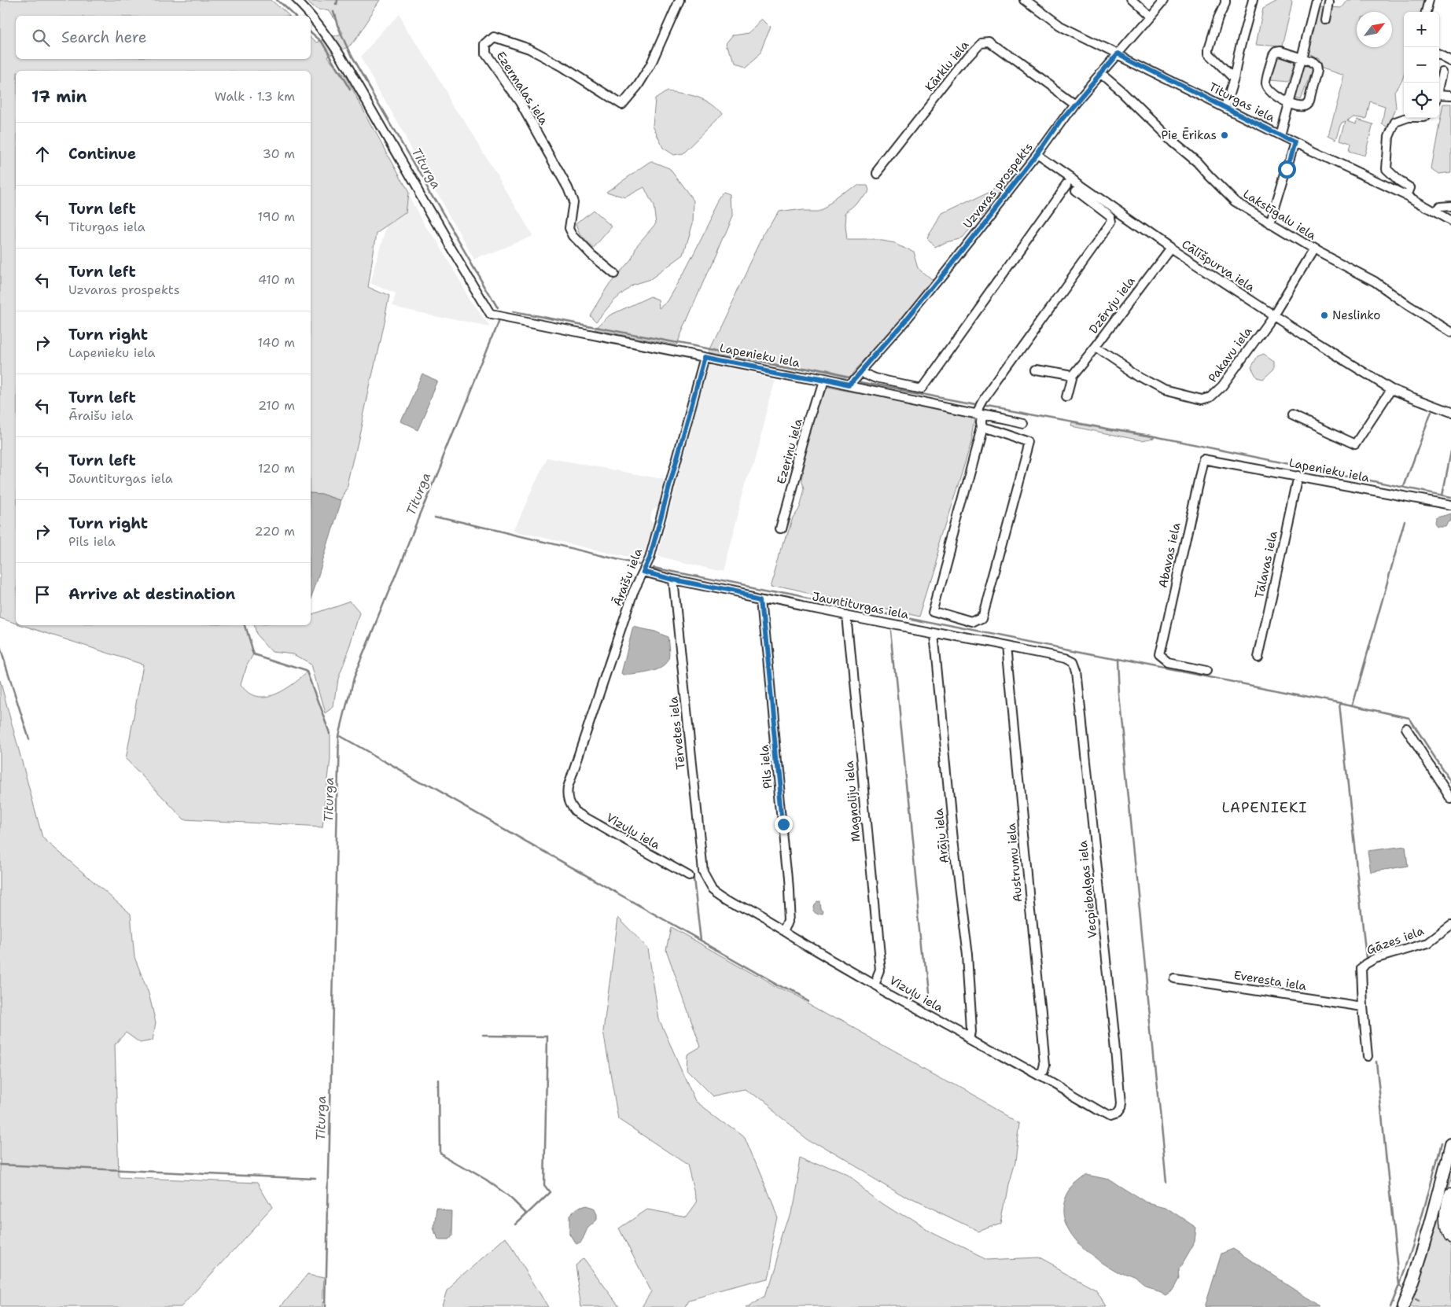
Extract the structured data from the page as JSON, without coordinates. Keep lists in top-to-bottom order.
{
  "streets": {
    "street": [
      "Kārklu iela",
      "Ezermalas iela",
      "Titurgas iela",
      "Uzvaras prospekts",
      "Lakstīgalu iela",
      "Cālīšpurva iela",
      "Dzērvju iela",
      "Pakavu iela",
      "Lapenieku iela",
      "Ezeriņu iela",
      "Abavas iela",
      "Tālavas iela",
      "Āraišu iela",
      "Jauntiturgas iela",
      "Tērvetes iela",
      "Pils iela",
      "Magnoliju iela",
      "Vizuļu iela",
      "Arāju iela",
      "Austrumu iela",
      "Vecpiebalgas iela",
      "Gāzes iela",
      "Everesta iela"
    ]
  },
  "crossings": [
    ["Kārklu iela", "Uzvaras prospekts"],
    ["Titurgas iela", "Uzvaras prospekts"],
    ["Uzvaras prospekts", "Lakstīgalu iela"],
    ["Uzvaras prospekts", "Cālīšpurva iela"],
    ["Uzvaras prospekts", "Lapenieku iela"],
    ["Lakstīgalu iela", "Pakavu iela"],
    ["Cālīšpurva iela", "Dzērvju iela"],
    ["Cālīšpurva iela", "Pakavu iela"],
    ["Dzērvju iela", "Pakavu iela"],
    ["Lapenieku iela", "Ezeriņu iela"],
    ["Lapenieku iela", "Abavas iela"],
    ["Lapenieku iela", "Tālavas iela"],
    ["Lapenieku iela", "Āraišu iela"],
    ["Āraišu iela", "Jauntiturgas iela"],
    ["Āraišu iela", "Vizuļu iela"],
    ["Jauntiturgas iela", "Tērvetes iela"],
    ["Jauntiturgas iela", "Pils iela"],
    ["Jauntiturgas iela", "Magnoliju iela"],
    ["Jauntiturgas iela", "Arāju iela"],
    ["Jauntiturgas iela", "Austrumu iela"],
    ["Jauntiturgas iela", "Vecpiebalgas iela"],
    ["Tērvetes iela", "Vizuļu iela"],
    ["Pils iela", "Vizuļu iela"],
    ["Magnoliju iela", "Vizuļu iela"],
    ["Vizuļu iela", "Arāju iela"],
    ["Vizuļu iela", "Austrumu iela"],
    ["Vizuļu iela", "Vecpiebalgas iela"],
    ["Gāzes iela", "Everesta iela"]
  ],
  "districts": ["LAPENIEKI"],
  "water": ["Titurga"],
  "places": ["Pie Ērikas", "Neslinko"],
  "north": "top right",
  "page": {
    "map_buttons": ["+", "−"],
    "search": "Search here",
    "heading": ["17 min", "Walk · 1.3 km"],
    "list": [
      ["Continue", "30 m"],
      ["Turn left", "Titurgas iela", "190 m"],
      ["Turn left", "Uzvaras prospekts", "410 m"],
      ["Turn right", "Lapenieku iela", "140 m"],
      ["Turn left", "Āraišu iela", "210 m"],
      ["Turn left", "Jauntiturgas iela", "120 m"],
      ["Turn right", "Pils iela", "220 m"],
      "Arrive at destination"
    ]
  }
}
